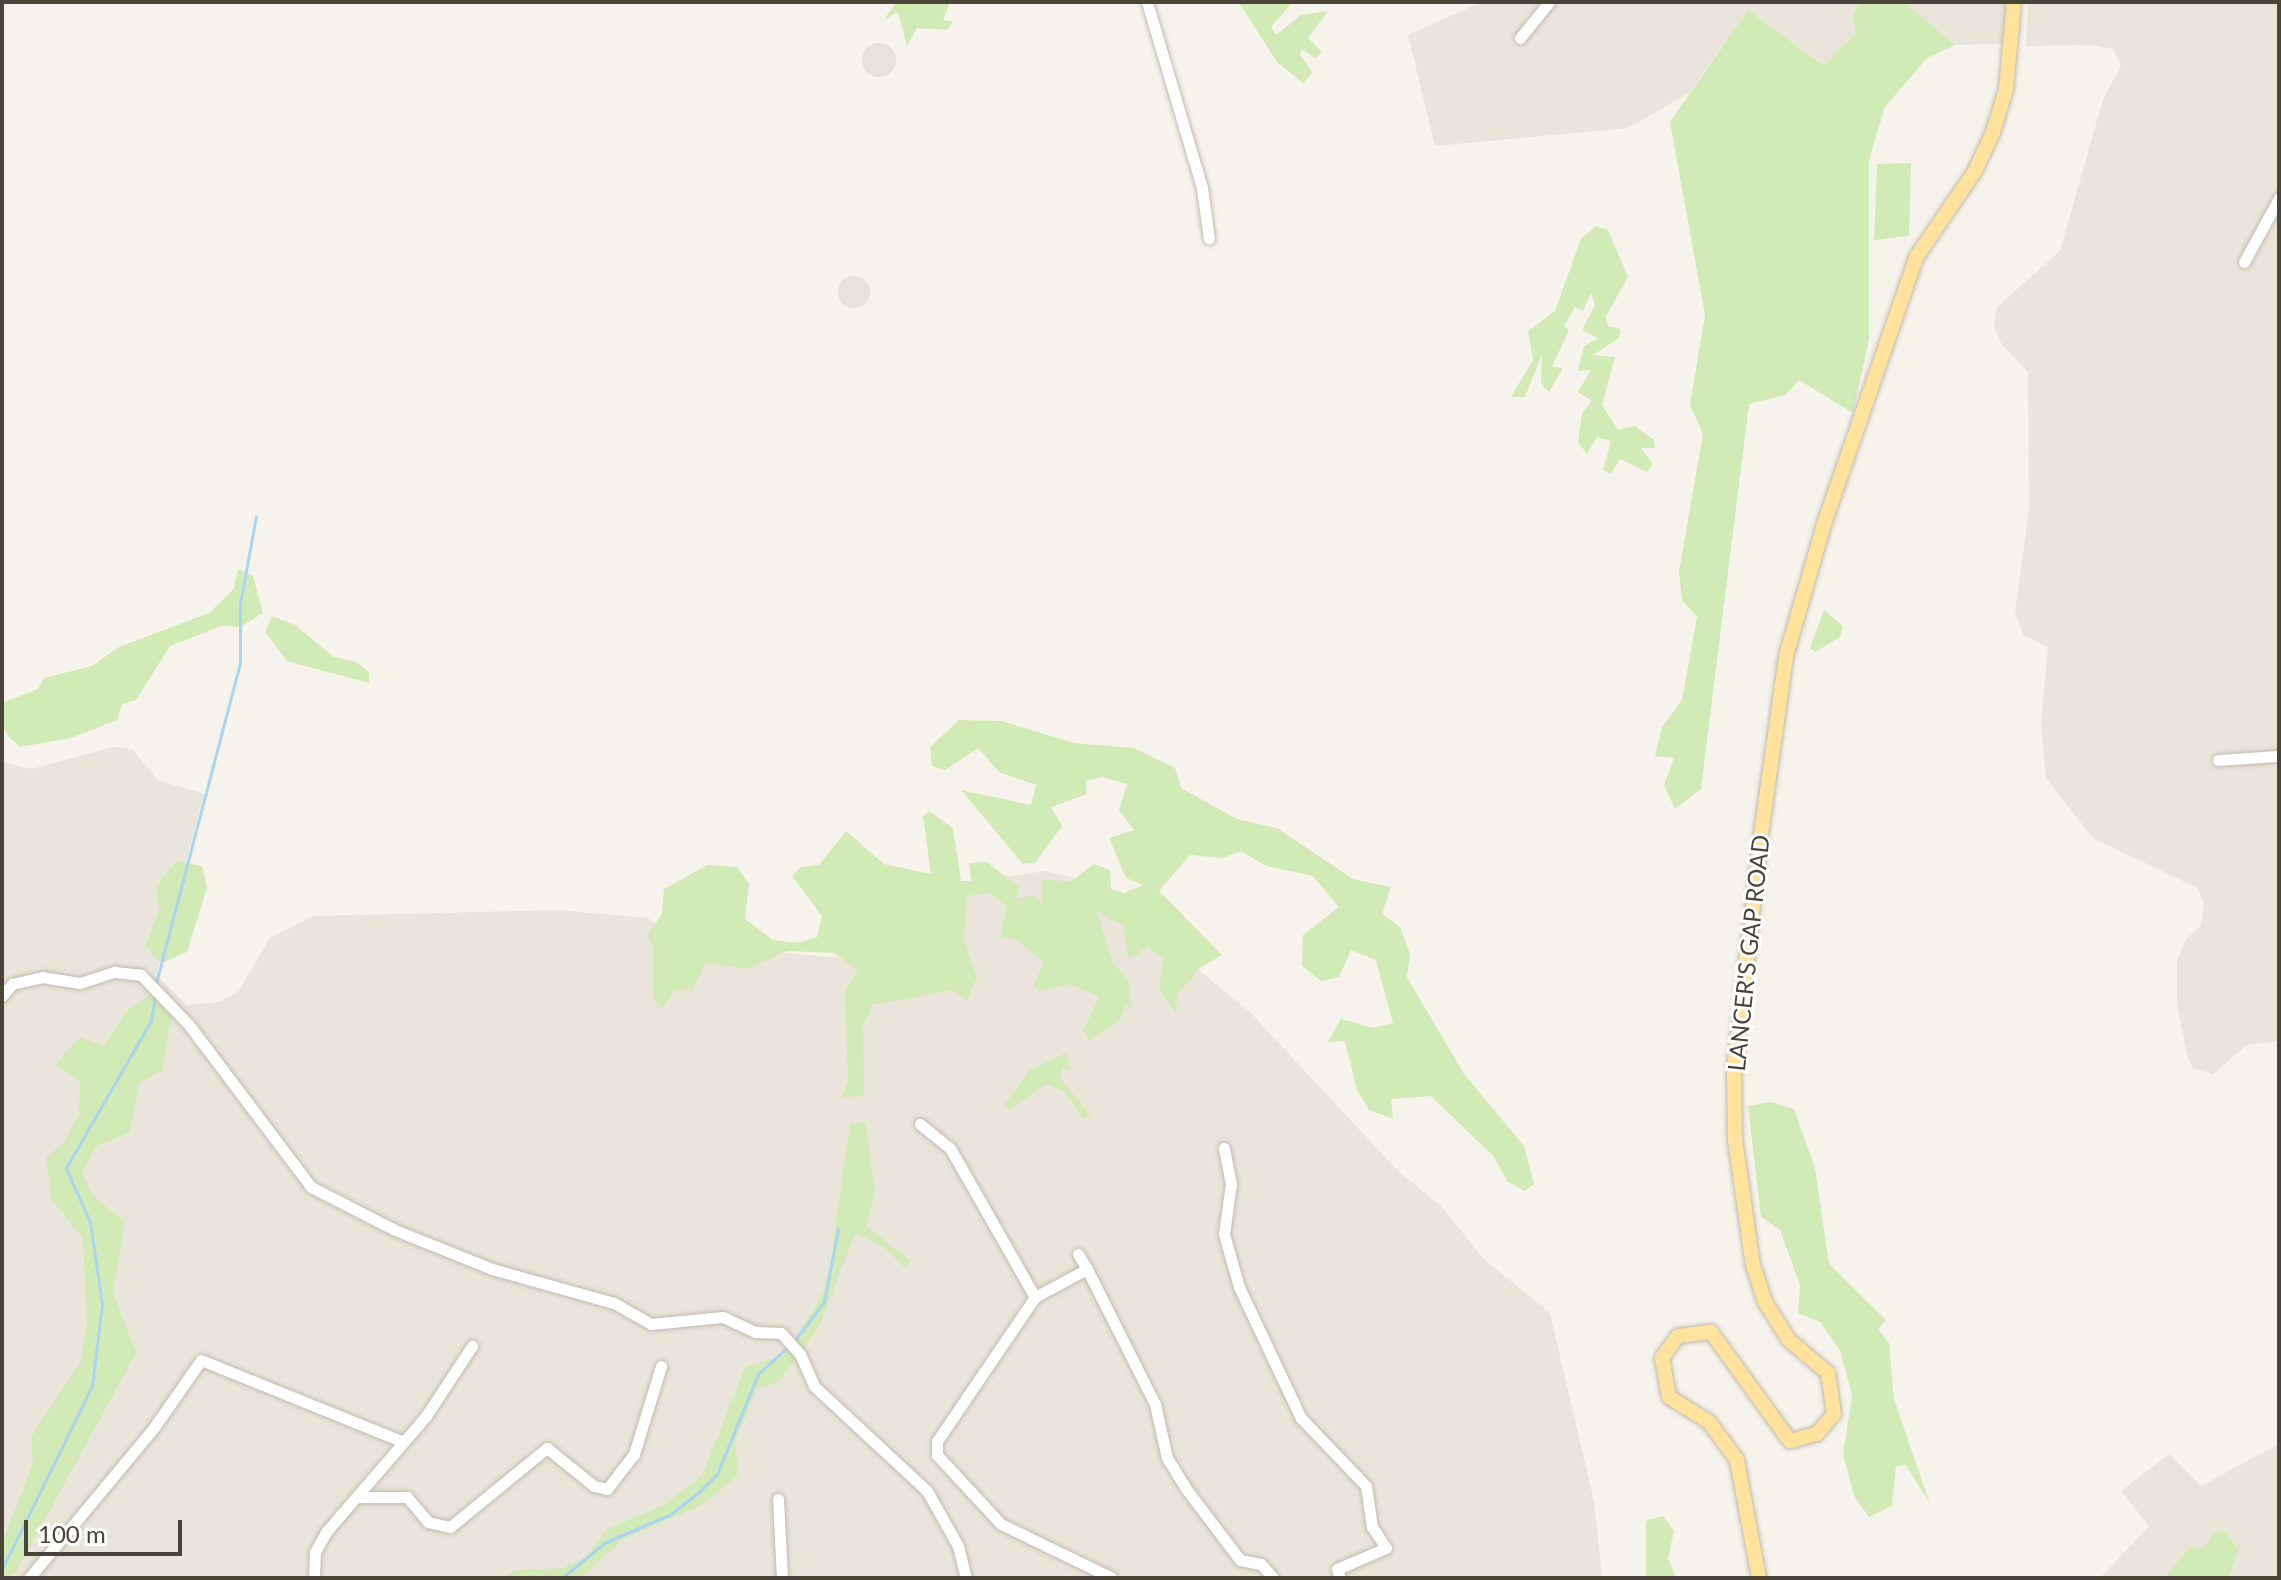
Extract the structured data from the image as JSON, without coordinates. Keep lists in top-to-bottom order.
{
  "streets": {
    "main road": ["LANCER'S GAP ROAD"]
  },
  "scale_bar": "100 m"
}
